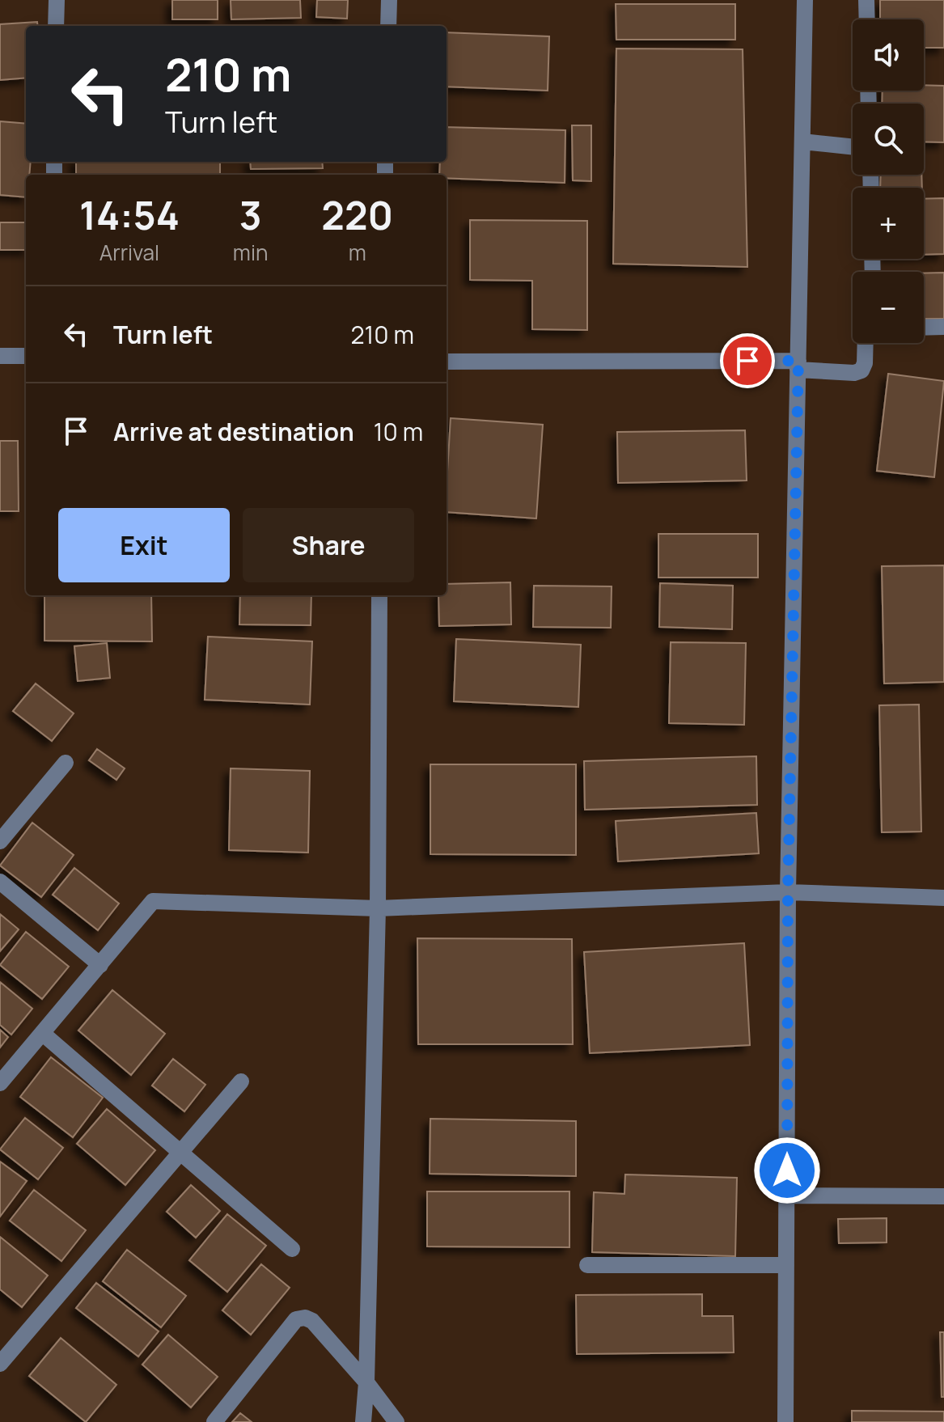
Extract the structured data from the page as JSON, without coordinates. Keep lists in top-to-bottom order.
{
  "page": {
    "map_buttons": ["+", "−"],
    "turn": ["210 m", "Turn left"],
    "eta": [
      "14:54",
      "Arrival",
      "3",
      "min",
      "220",
      "m"
    ],
    "list": [
      {
        "name": "Turn left",
        "value": "210 m"
      },
      {
        "name": "Arrive at destination",
        "value": "10 m"
      }
    ],
    "buttons": ["Exit", "Share"]
  }
}
